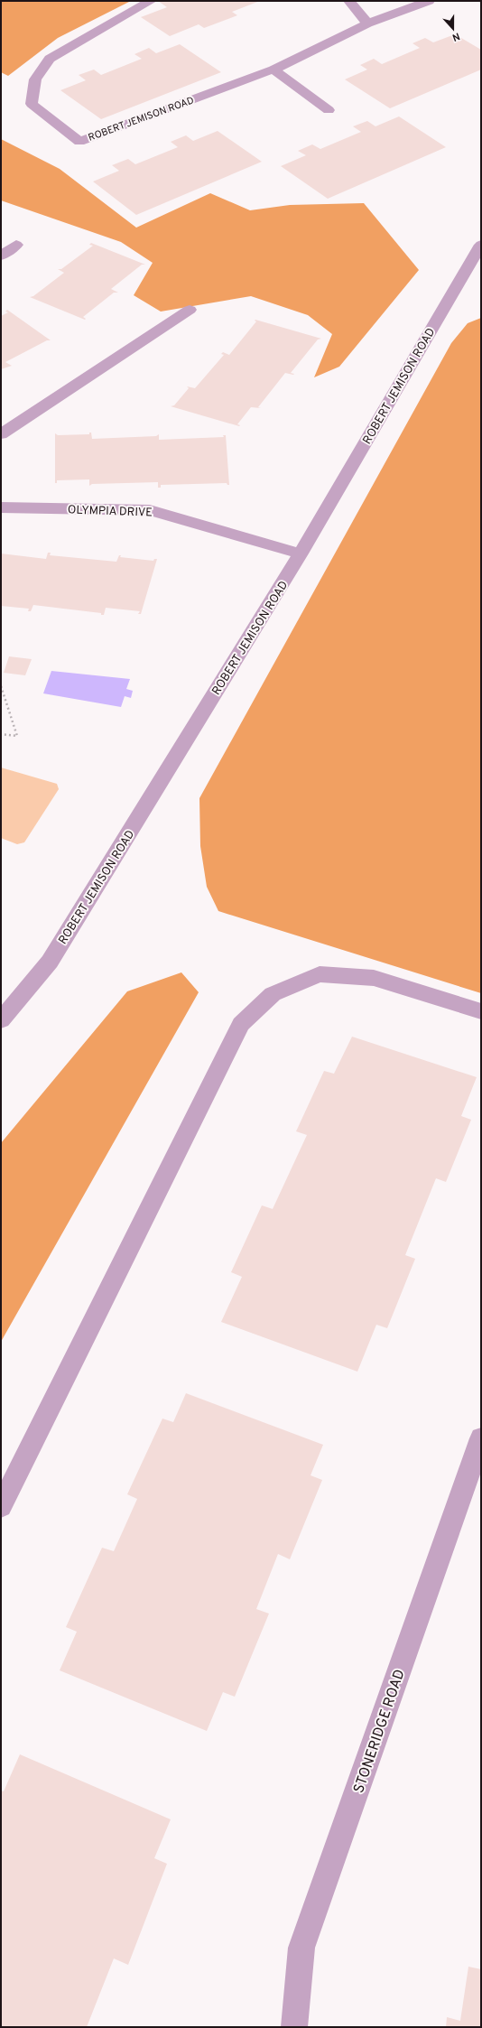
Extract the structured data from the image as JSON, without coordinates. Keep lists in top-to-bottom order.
{
  "streets": {
    "street": ["ROBERT JEMISON ROAD", "OLYMPIA DRIVE", "STONERIDGE ROAD"]
  },
  "crossings": [
    ["ROBERT JEMISON ROAD", "OLYMPIA DRIVE"]
  ],
  "north": "bottom"
}
